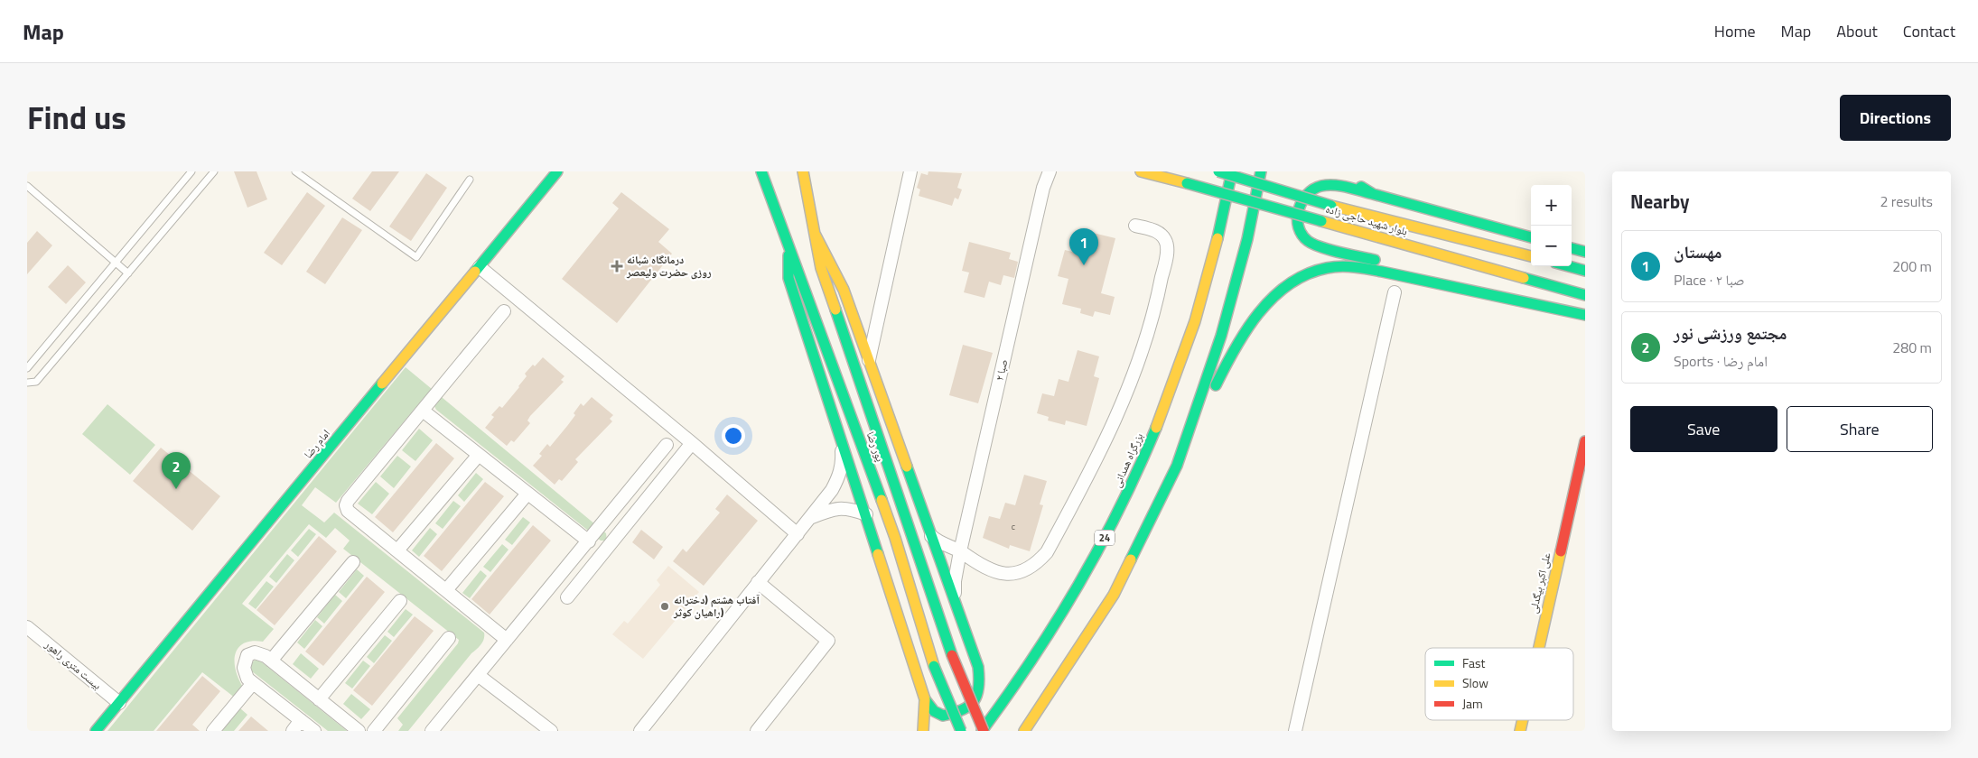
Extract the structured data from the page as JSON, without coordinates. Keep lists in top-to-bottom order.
{
  "streets": {
    "main road": [
      "بلوار شهید حاجی زاده",
      "امام رضا",
      "پور رضا",
      "بزرگراه همدانی",
      "24",
      "علی اکبر بیگدلی"
    ],
    "street": ["صبا ۲", "بیست متری راهور"]
  },
  "crossings": [
    ["امام رضا", "بیست متری راهور"],
    ["پور رضا", "بزرگراه همدانی"]
  ],
  "places": {
    "health": ["درمانگاه شبانه روزی حضرت ولیعصر"],
    "other": ["آفتاب هشتم (دخترانه راهیان کوثر)"]
  },
  "house_numbers": ["c"],
  "legend": ["Fast", "Slow", "Jam"],
  "page": {
    "header": "Map",
    "nav": [
      "Home",
      "Map",
      "About",
      "Contact"
    ],
    "title": "Find us",
    "buttons": [
      "Directions",
      ["Save", "Share"]
    ],
    "heading": ["Nearby", "2 results"],
    "map_buttons": ["+", "−"],
    "pins": ["1", "2"],
    "list": [
      {
        "mark": "1",
        "name": "مهستان",
        "note": "Place · صبا ۲",
        "value": "200 m"
      },
      {
        "mark": "2",
        "name": "مجتمع ورزشی نور",
        "note": "Sports · امام رضا",
        "value": "280 m"
      }
    ]
  }
}
